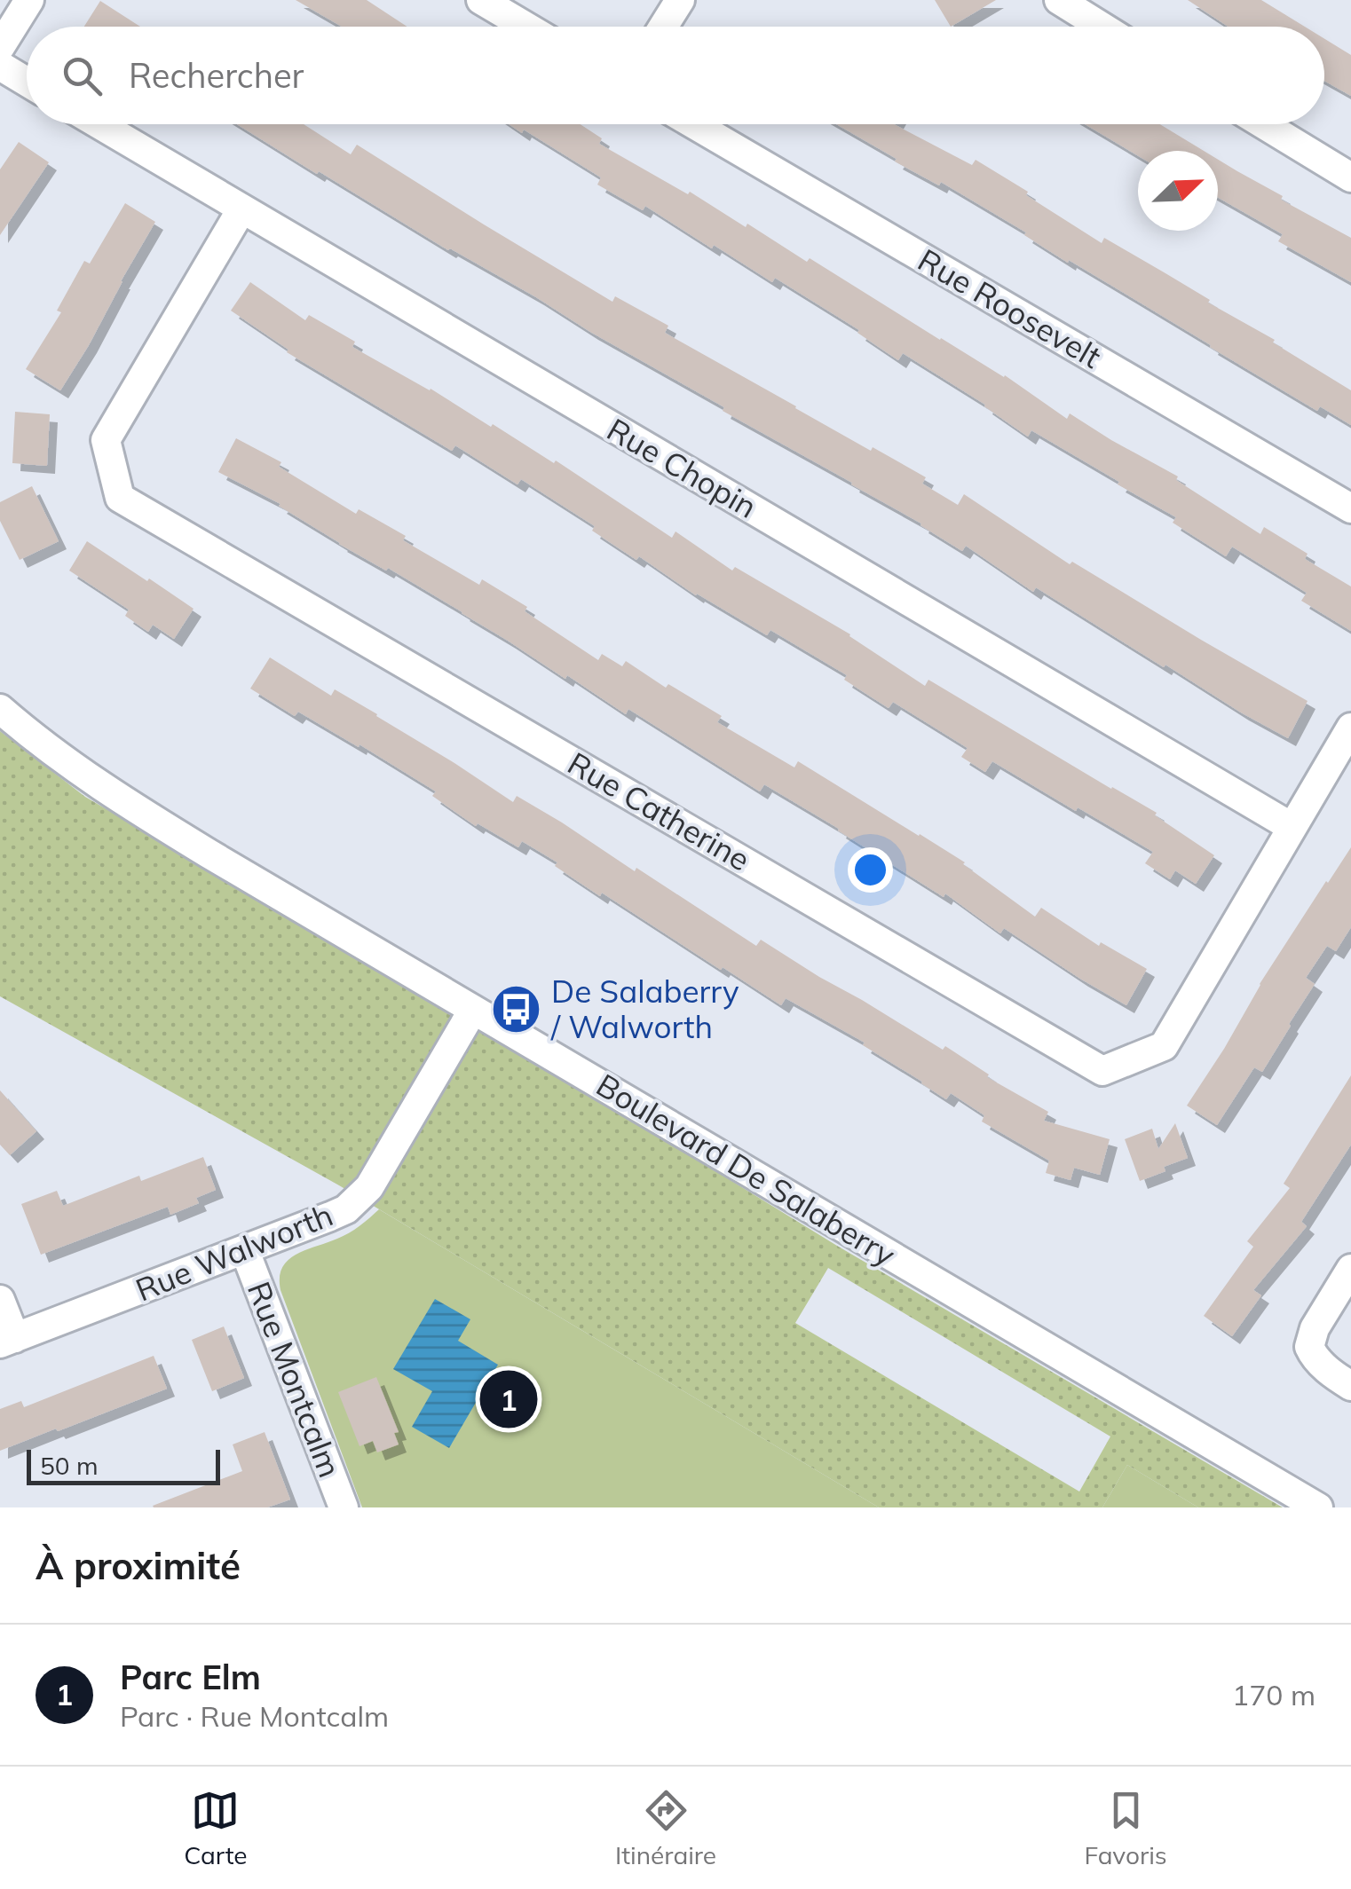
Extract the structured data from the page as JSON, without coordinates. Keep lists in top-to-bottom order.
{
  "streets": {
    "street": [
      "Rue Roosevelt",
      "Rue Chopin",
      "Rue Catherine",
      "Boulevard De Salaberry",
      "Rue Walworth",
      "Rue Montcalm"
    ]
  },
  "crossings": [
    ["Rue Chopin", "Rue Catherine"],
    ["Boulevard De Salaberry", "Rue Walworth"],
    ["Rue Walworth", "Rue Montcalm"]
  ],
  "places": {
    "bus stop": ["De Salaberry / Walworth"]
  },
  "scale_bar": "50 m",
  "north": "top right",
  "page": {
    "search": "Rechercher",
    "pins": "1",
    "scale": "50 m",
    "heading": "À proximité",
    "list": [
      {
        "mark": "1",
        "name": "Parc Elm",
        "note": "Parc · Rue Montcalm",
        "value": "170 m"
      }
    ],
    "nav": ["Carte", "Itinéraire", "Favoris"]
  }
}
